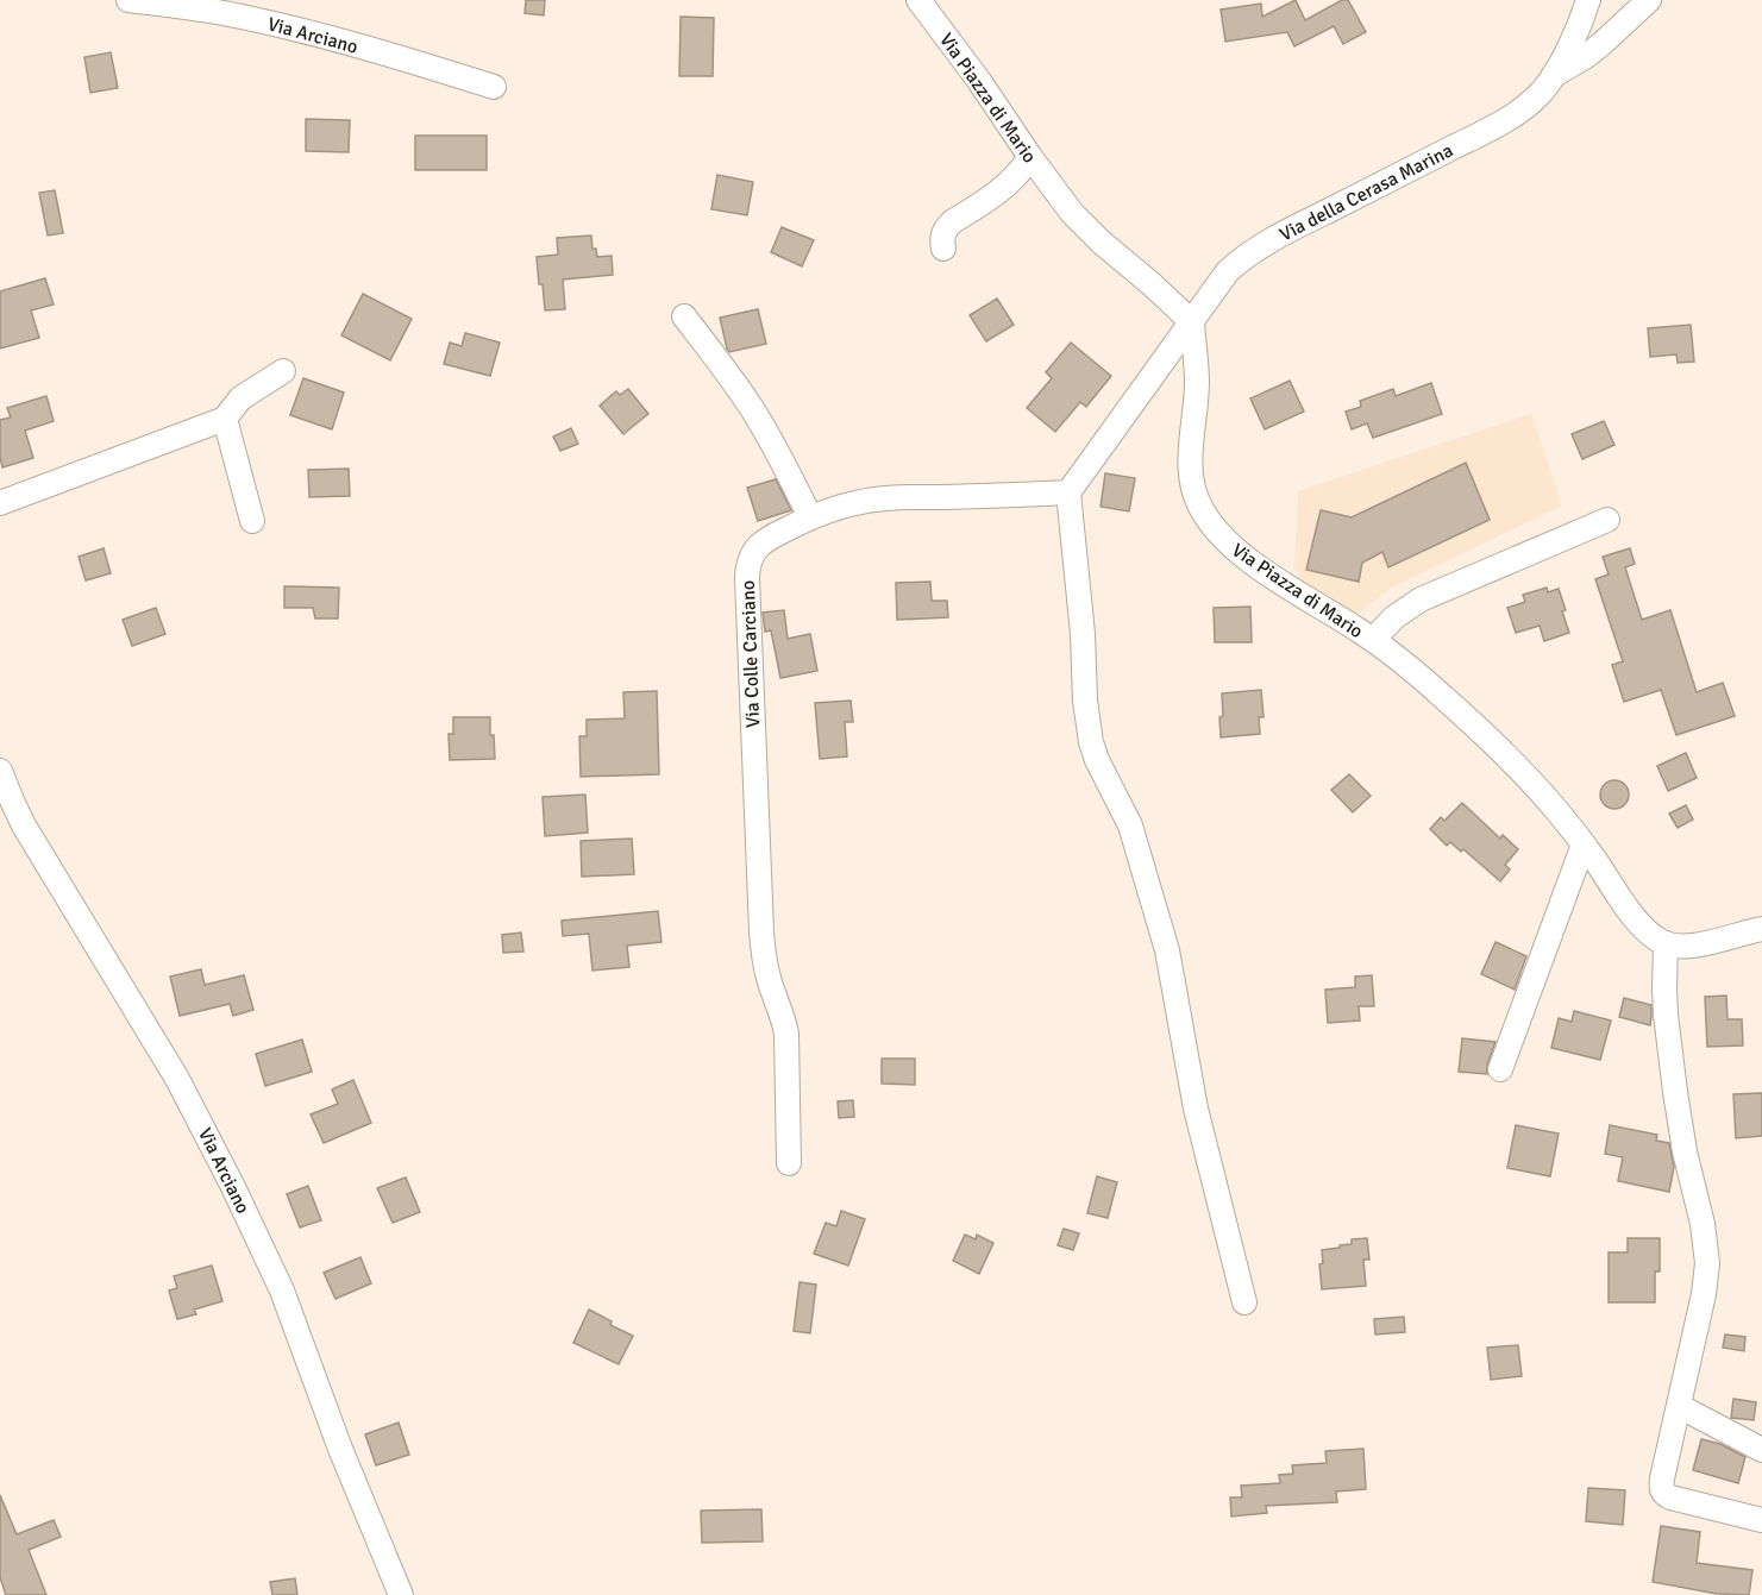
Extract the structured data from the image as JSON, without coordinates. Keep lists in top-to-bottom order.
{
  "streets": {
    "street": [
      "Via Arciano",
      "Via Piazza di Mario",
      "Via della Cerasa Marina",
      "Via Colle Carciano"
    ]
  },
  "crossings": [
    ["Via Piazza di Mario", "Via della Cerasa Marina"]
  ]
}
